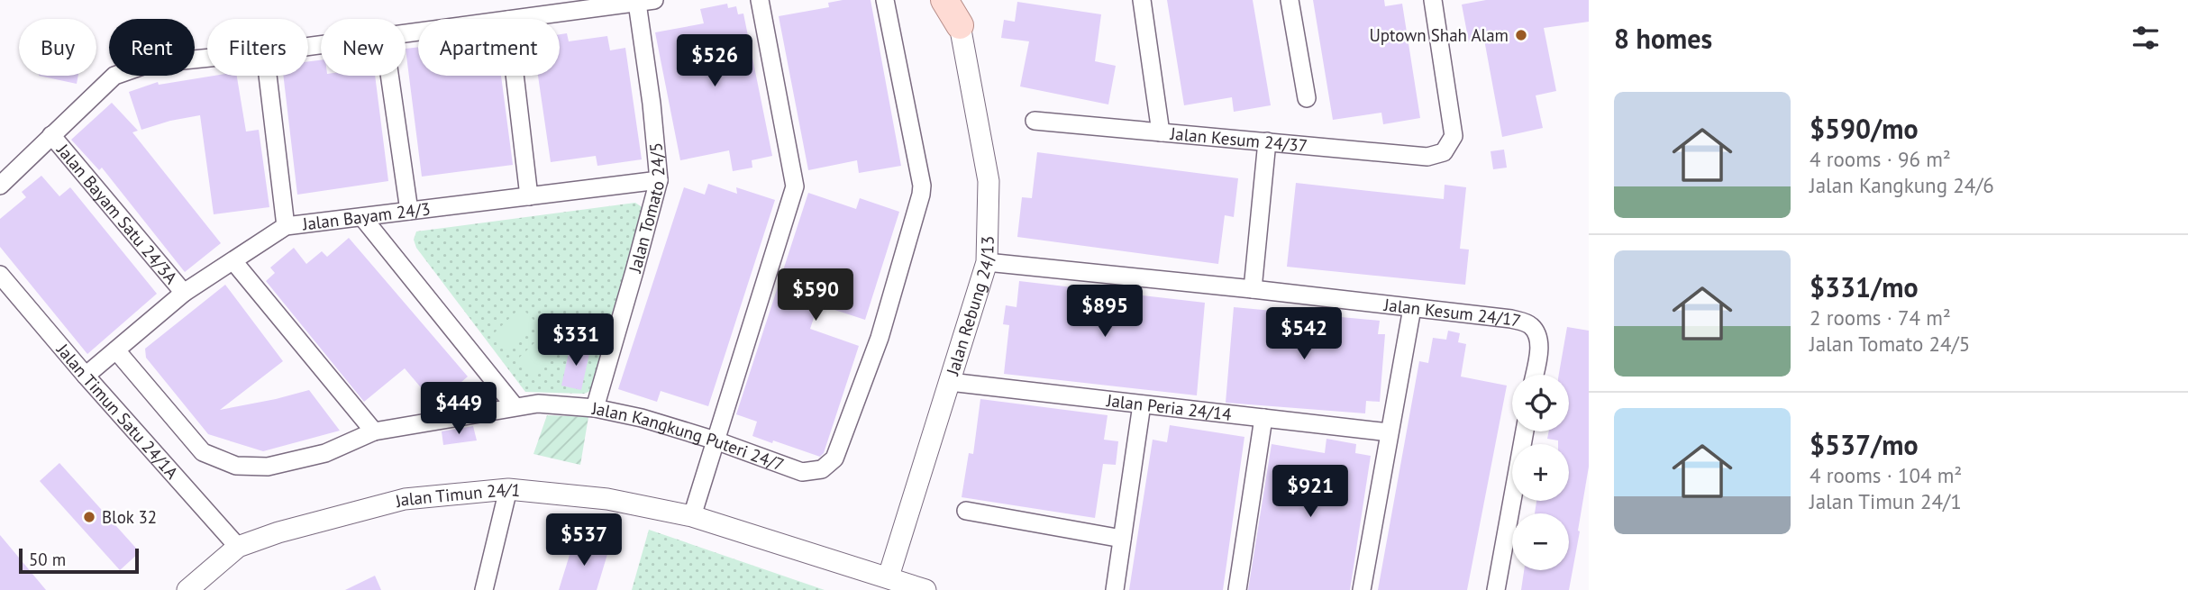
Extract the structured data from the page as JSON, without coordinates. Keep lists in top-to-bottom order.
{
  "streets": {
    "street": [
      "Jalan Kesum 24/37",
      "Jalan Tomato 24/5",
      "Jalan Bayam Satu 24/3A",
      "Jalan Bayam 24/3",
      "Jalan Rebung 24/13",
      "Jalan Kesum 24/17",
      "Jalan Peria 24/14",
      "Jalan Timun Satu 24/1A",
      "Jalan Kangkung Puteri 24/7",
      "Jalan Timun 24/1"
    ]
  },
  "crossings": [
    ["Jalan Tomato 24/5", "Jalan Bayam 24/3"],
    ["Jalan Tomato 24/5", "Jalan Kangkung Puteri 24/7"],
    ["Jalan Bayam Satu 24/3A", "Jalan Bayam 24/3"],
    ["Jalan Bayam 24/3", "Jalan Timun Satu 24/1A"],
    ["Jalan Bayam 24/3", "Jalan Kangkung Puteri 24/7"],
    ["Jalan Rebung 24/13", "Jalan Kesum 24/17"],
    ["Jalan Rebung 24/13", "Jalan Peria 24/14"],
    ["Jalan Rebung 24/13", "Jalan Timun 24/1"],
    ["Jalan Timun Satu 24/1A", "Jalan Timun 24/1"]
  ],
  "places": ["Uptown Shah Alam", "Blok 32"],
  "scale_bar": "50 m",
  "page": {
    "heading": "8 homes",
    "chip": [
      "Buy",
      "Rent",
      "Filters",
      "New",
      "Apartment"
    ],
    "price": [
      "$526",
      "$590",
      "$895",
      "$542",
      "$331",
      "$449",
      "$921",
      "$537"
    ],
    "list": [
      {
        "name": "$590/mo",
        "note": "4 rooms · 96 m² · Jalan Kangkung 24/6"
      },
      {
        "name": "$331/mo",
        "note": "2 rooms · 74 m² · Jalan Tomato 24/5"
      },
      {
        "name": "$537/mo",
        "note": "4 rooms · 104 m² · Jalan Timun 24/1"
      }
    ],
    "map_buttons": ["+", "−"],
    "scale": "50 m"
  }
}
